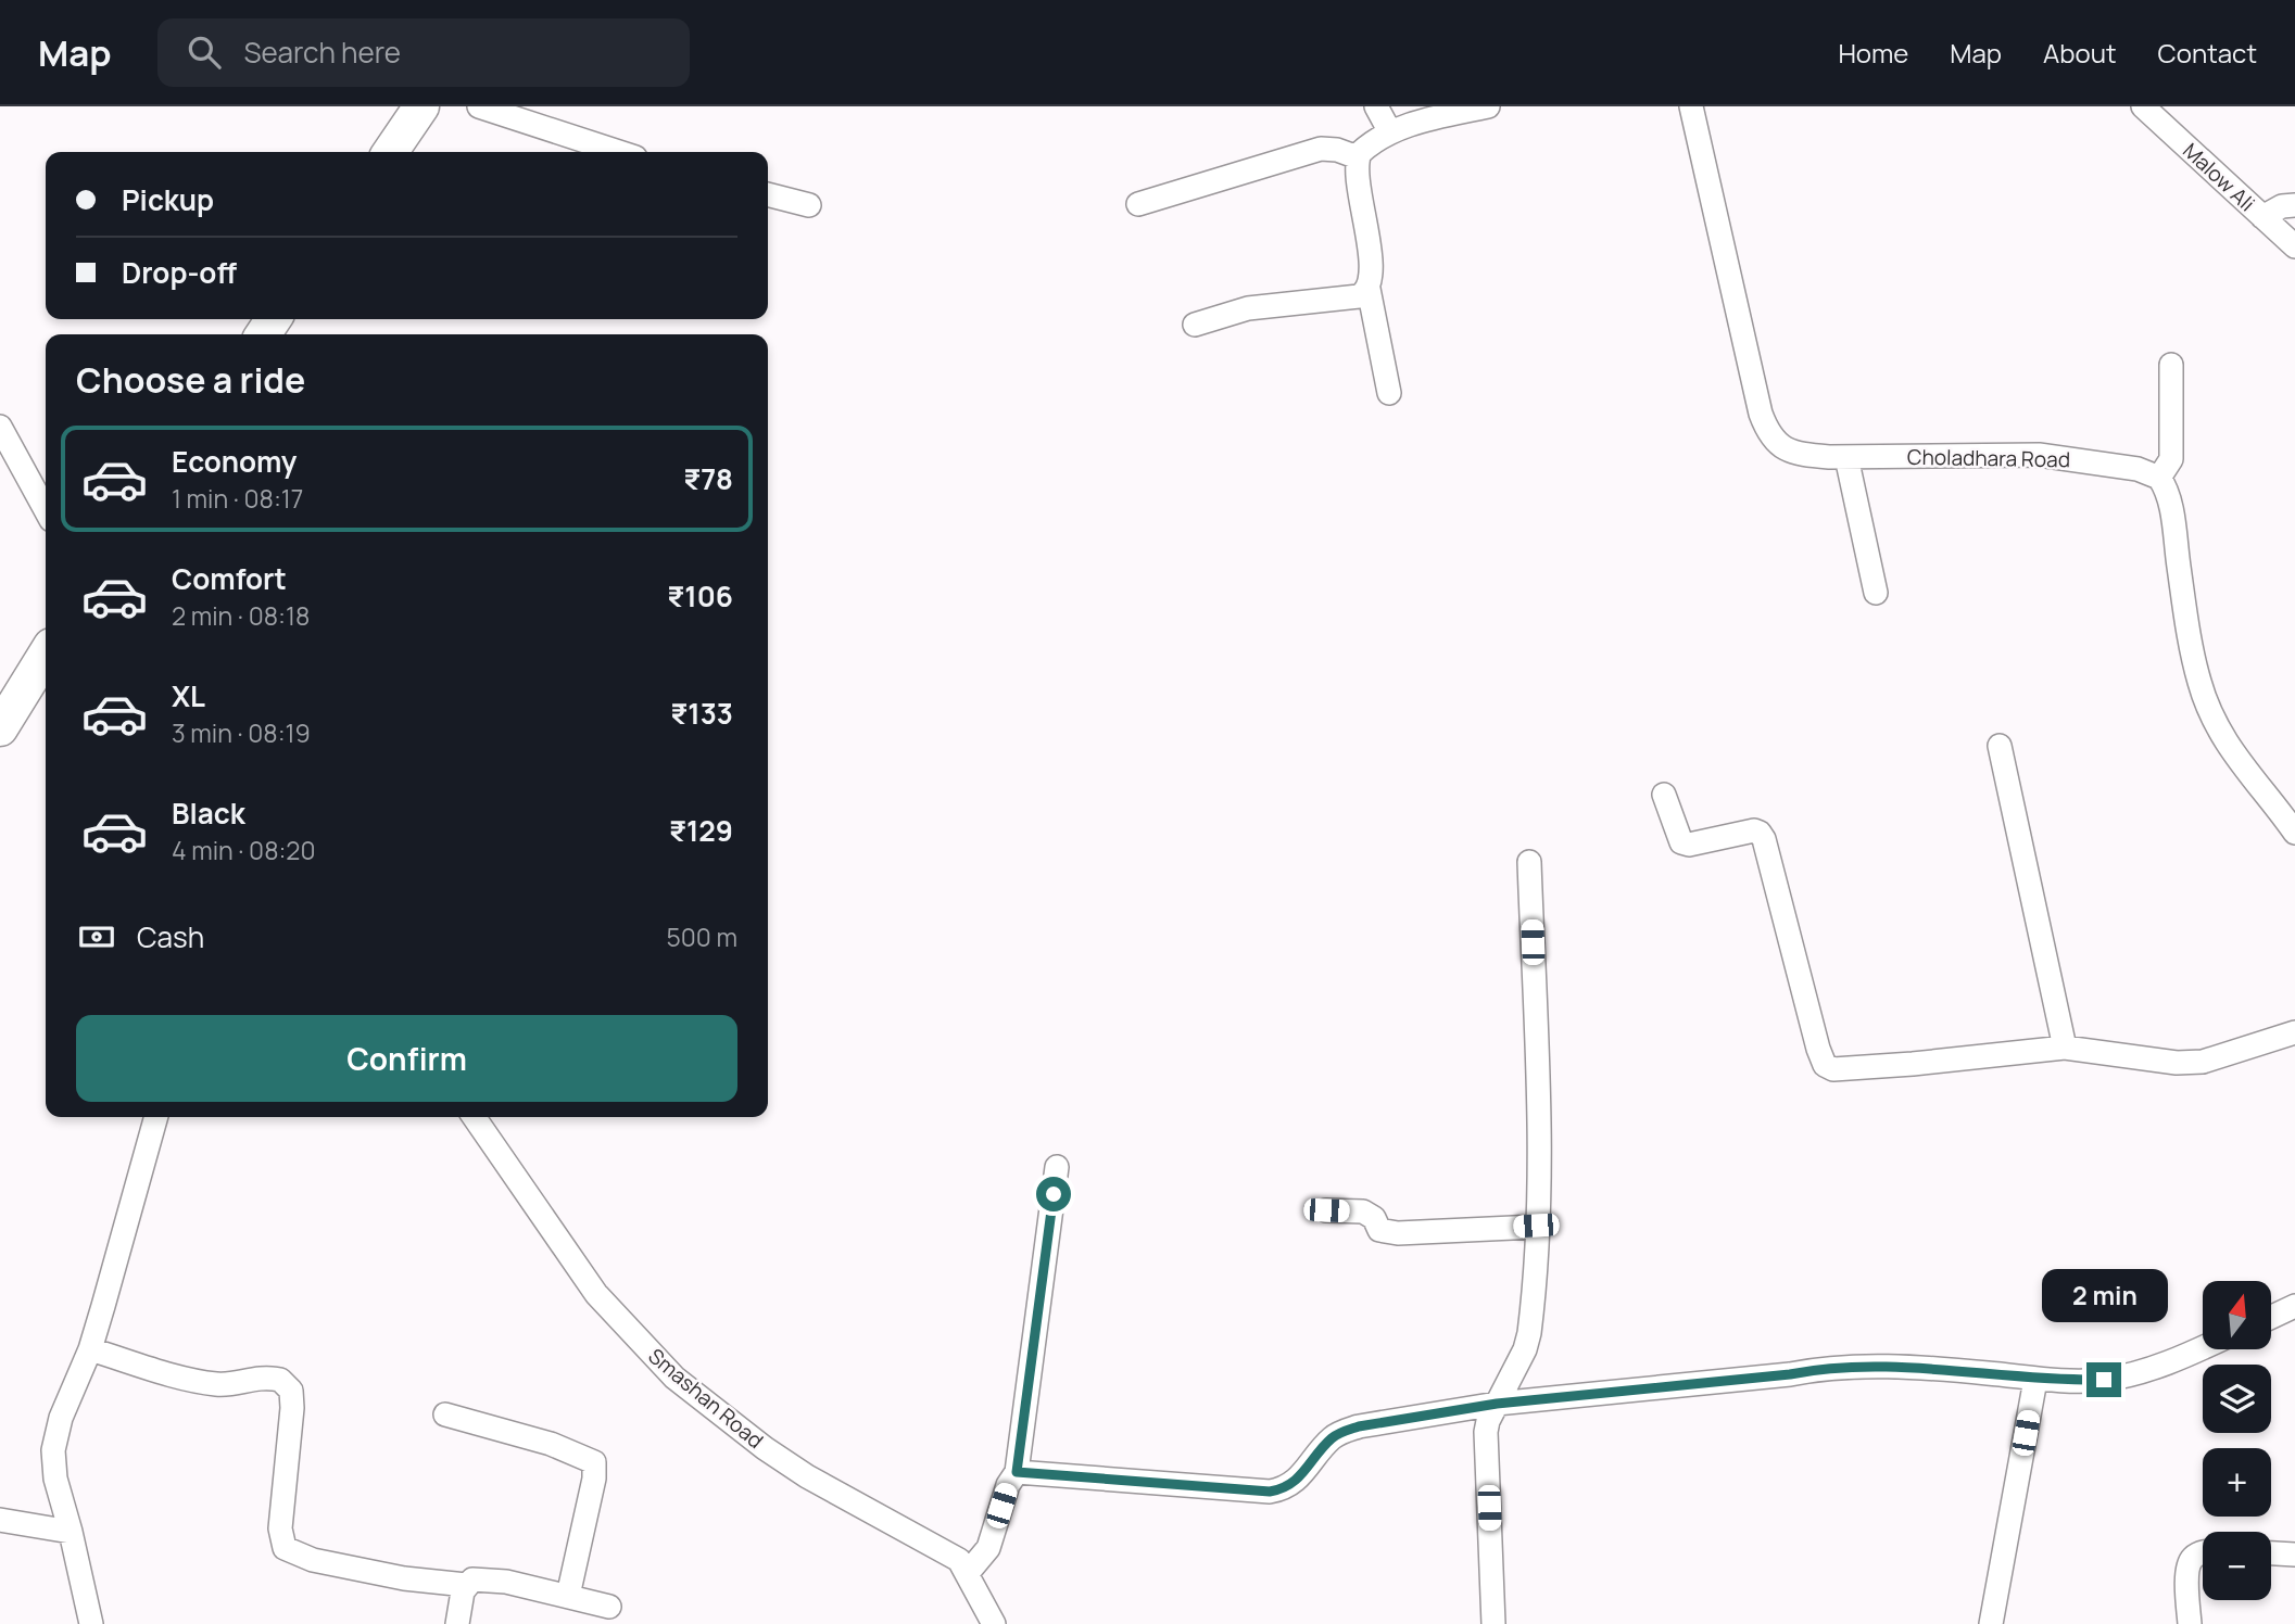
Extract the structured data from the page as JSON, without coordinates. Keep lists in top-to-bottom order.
{
  "streets": {
    "street": ["Malow Ali", "Choladhara Road", "Smashan Road"]
  },
  "north": "top",
  "page": {
    "header": "Map",
    "search": "Search here",
    "nav": [
      "Home",
      "Map",
      "About",
      "Contact"
    ],
    "banner": ["Pickup", "Drop-off"],
    "heading": "Choose a ride",
    "list": [
      {
        "name": "Economy",
        "note": "1 min · 08:17",
        "value": "₹78"
      },
      {
        "name": "Comfort",
        "note": "2 min · 08:18",
        "value": "₹106"
      },
      {
        "name": "XL",
        "note": "3 min · 08:19",
        "value": "₹133"
      },
      {
        "name": "Black",
        "note": "4 min · 08:20",
        "value": "₹129"
      }
    ],
    "pay": ["Cash", "500 m"],
    "buttons": "Confirm",
    "bubble": "2 min",
    "map_buttons": ["+", "−"]
  }
}
